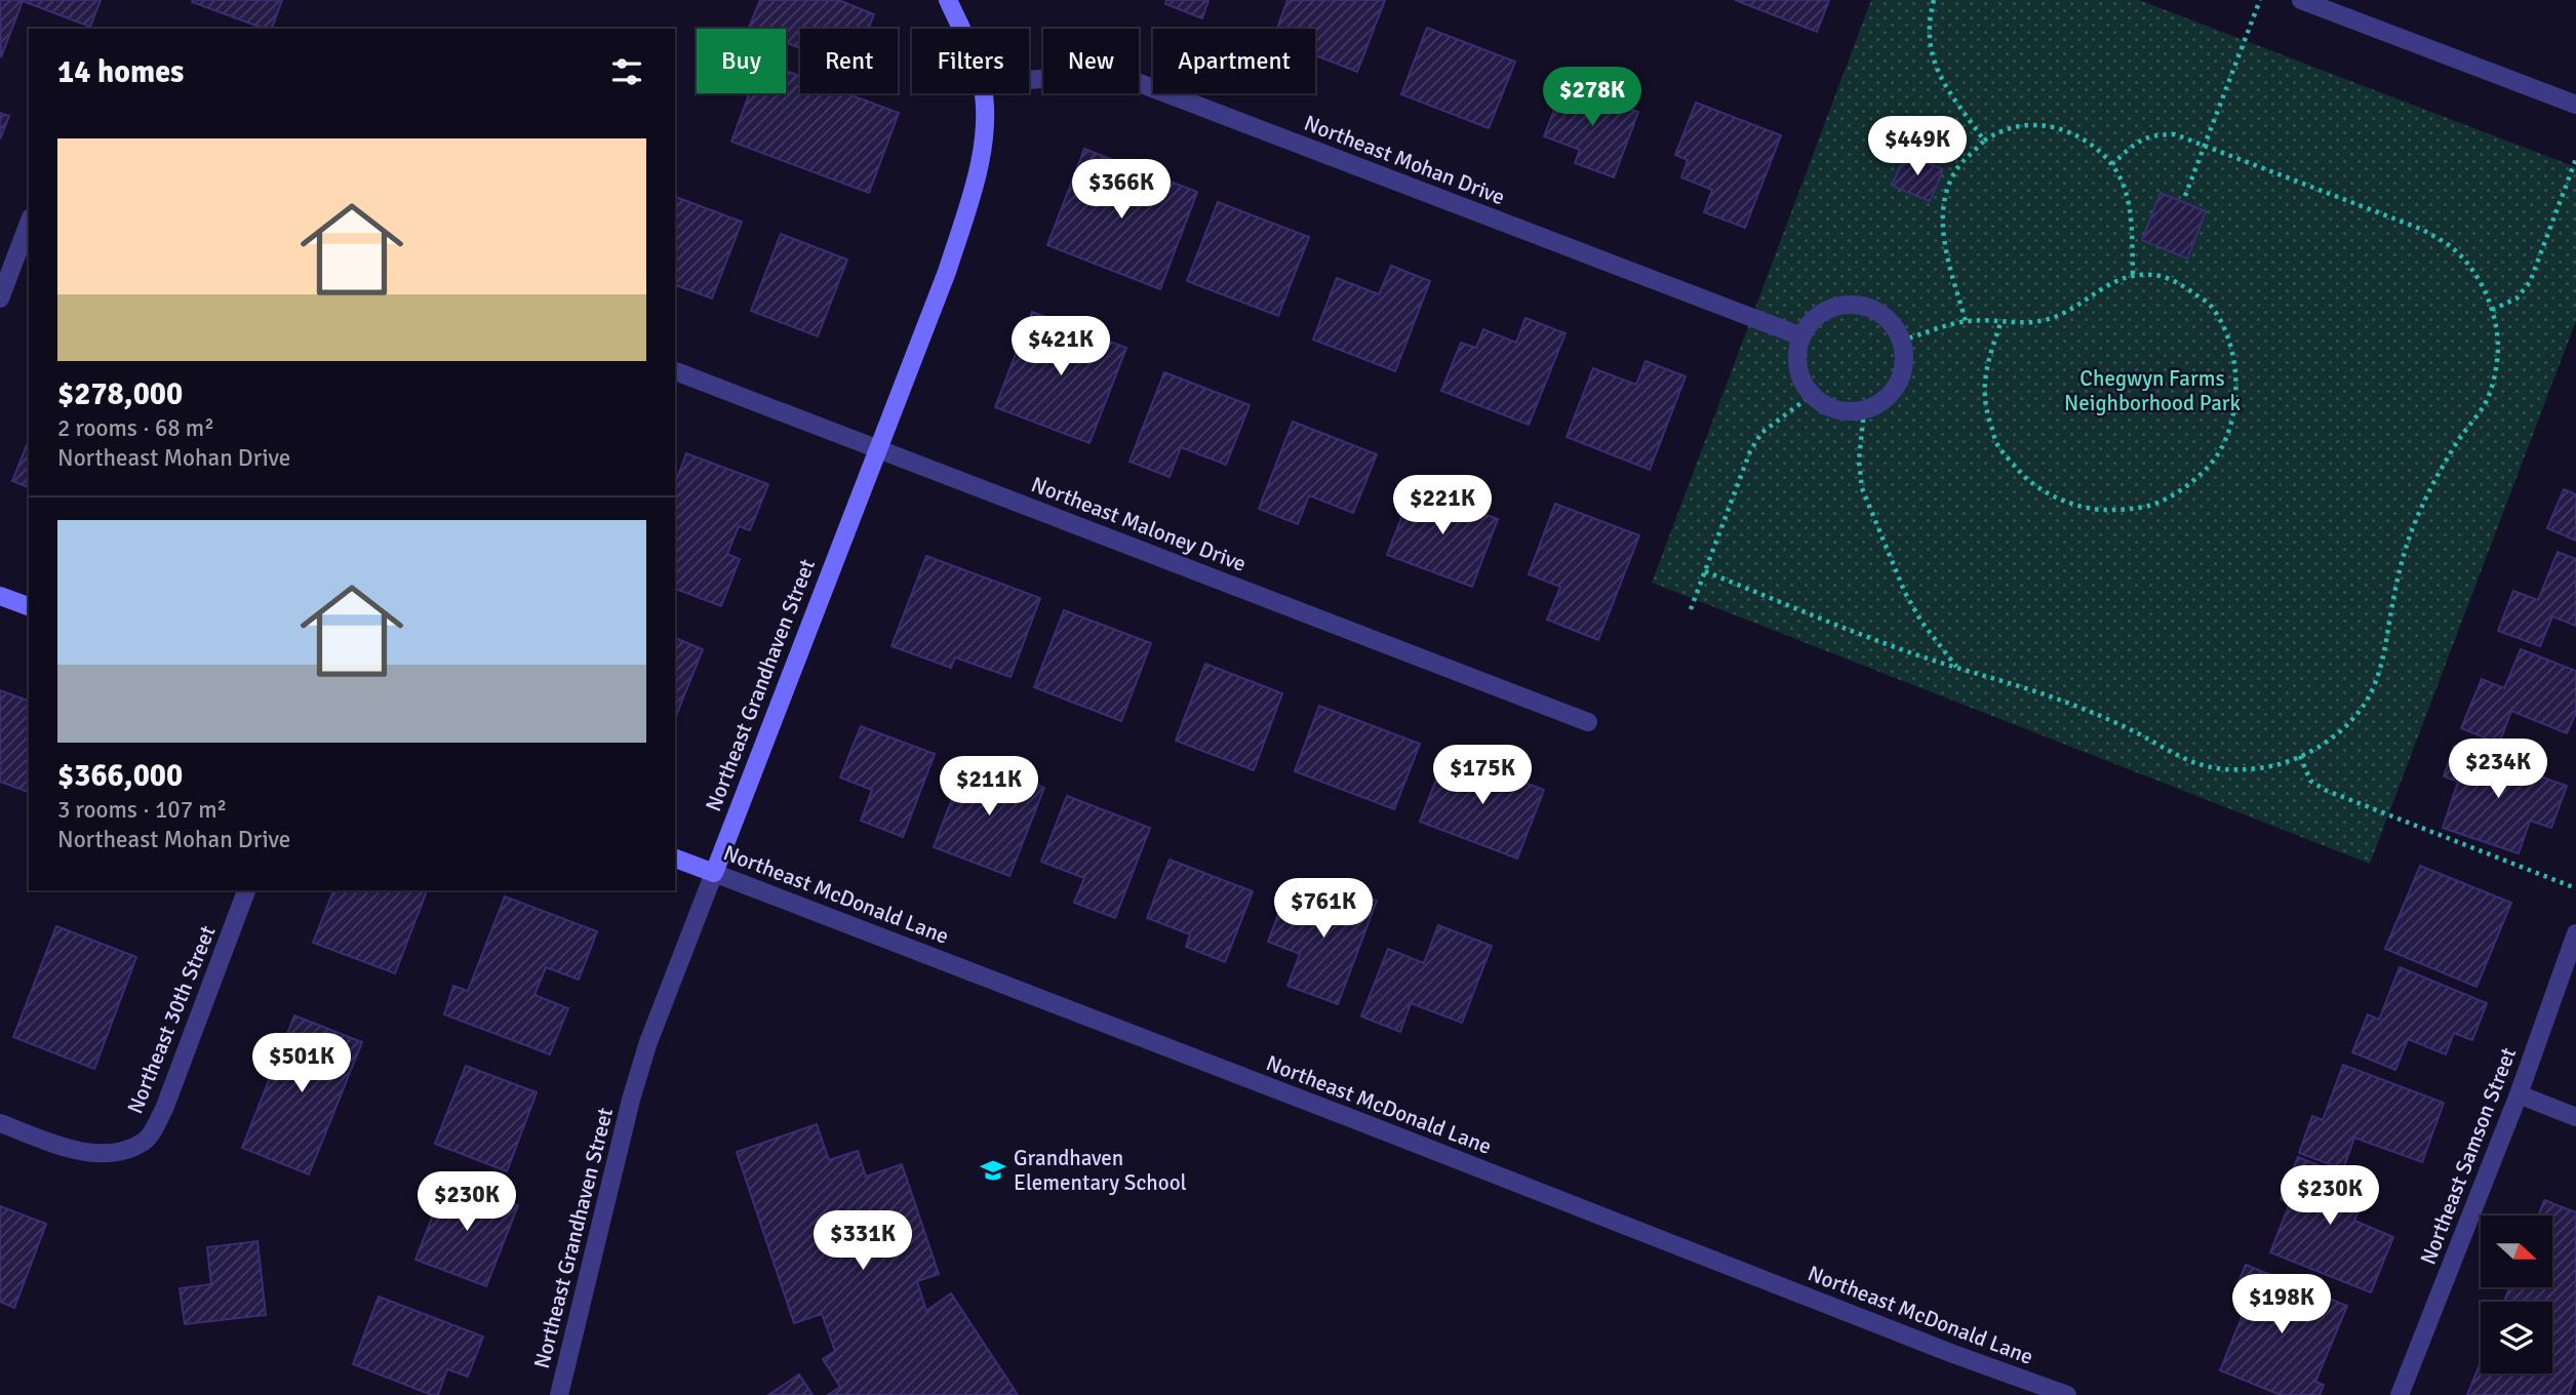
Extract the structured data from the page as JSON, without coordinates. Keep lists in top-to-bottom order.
{
  "streets": {
    "street": [
      "Northeast Mohan Drive",
      "Northeast Maloney Drive",
      "Northeast Grandhaven Street",
      "Northeast McDonald Lane",
      "Northeast 30th Street",
      "Northeast Samson Street"
    ]
  },
  "crossings": [
    ["Northeast Maloney Drive", "Northeast Grandhaven Street"],
    ["Northeast Grandhaven Street", "Northeast McDonald Lane"]
  ],
  "parks": ["Chegwyn Farms Neighborhood Park"],
  "places": {
    "school or university": ["Grandhaven Elementary School"]
  },
  "north": "right",
  "page": {
    "chip": [
      "Buy",
      "Rent",
      "Filters",
      "New",
      "Apartment"
    ],
    "heading": "14 homes",
    "price": [
      "$278K",
      "$449K",
      "$366K",
      "$421K",
      "$221K",
      "$234K",
      "$175K",
      "$211K",
      "$761K",
      "$501K",
      "$230K",
      "$230K",
      "$331K",
      "$198K"
    ],
    "list": [
      {
        "name": "$278,000",
        "note": "2 rooms · 68 m² · Northeast Mohan Drive"
      },
      {
        "name": "$366,000",
        "note": "3 rooms · 107 m² · Northeast Mohan Drive"
      }
    ]
  }
}
